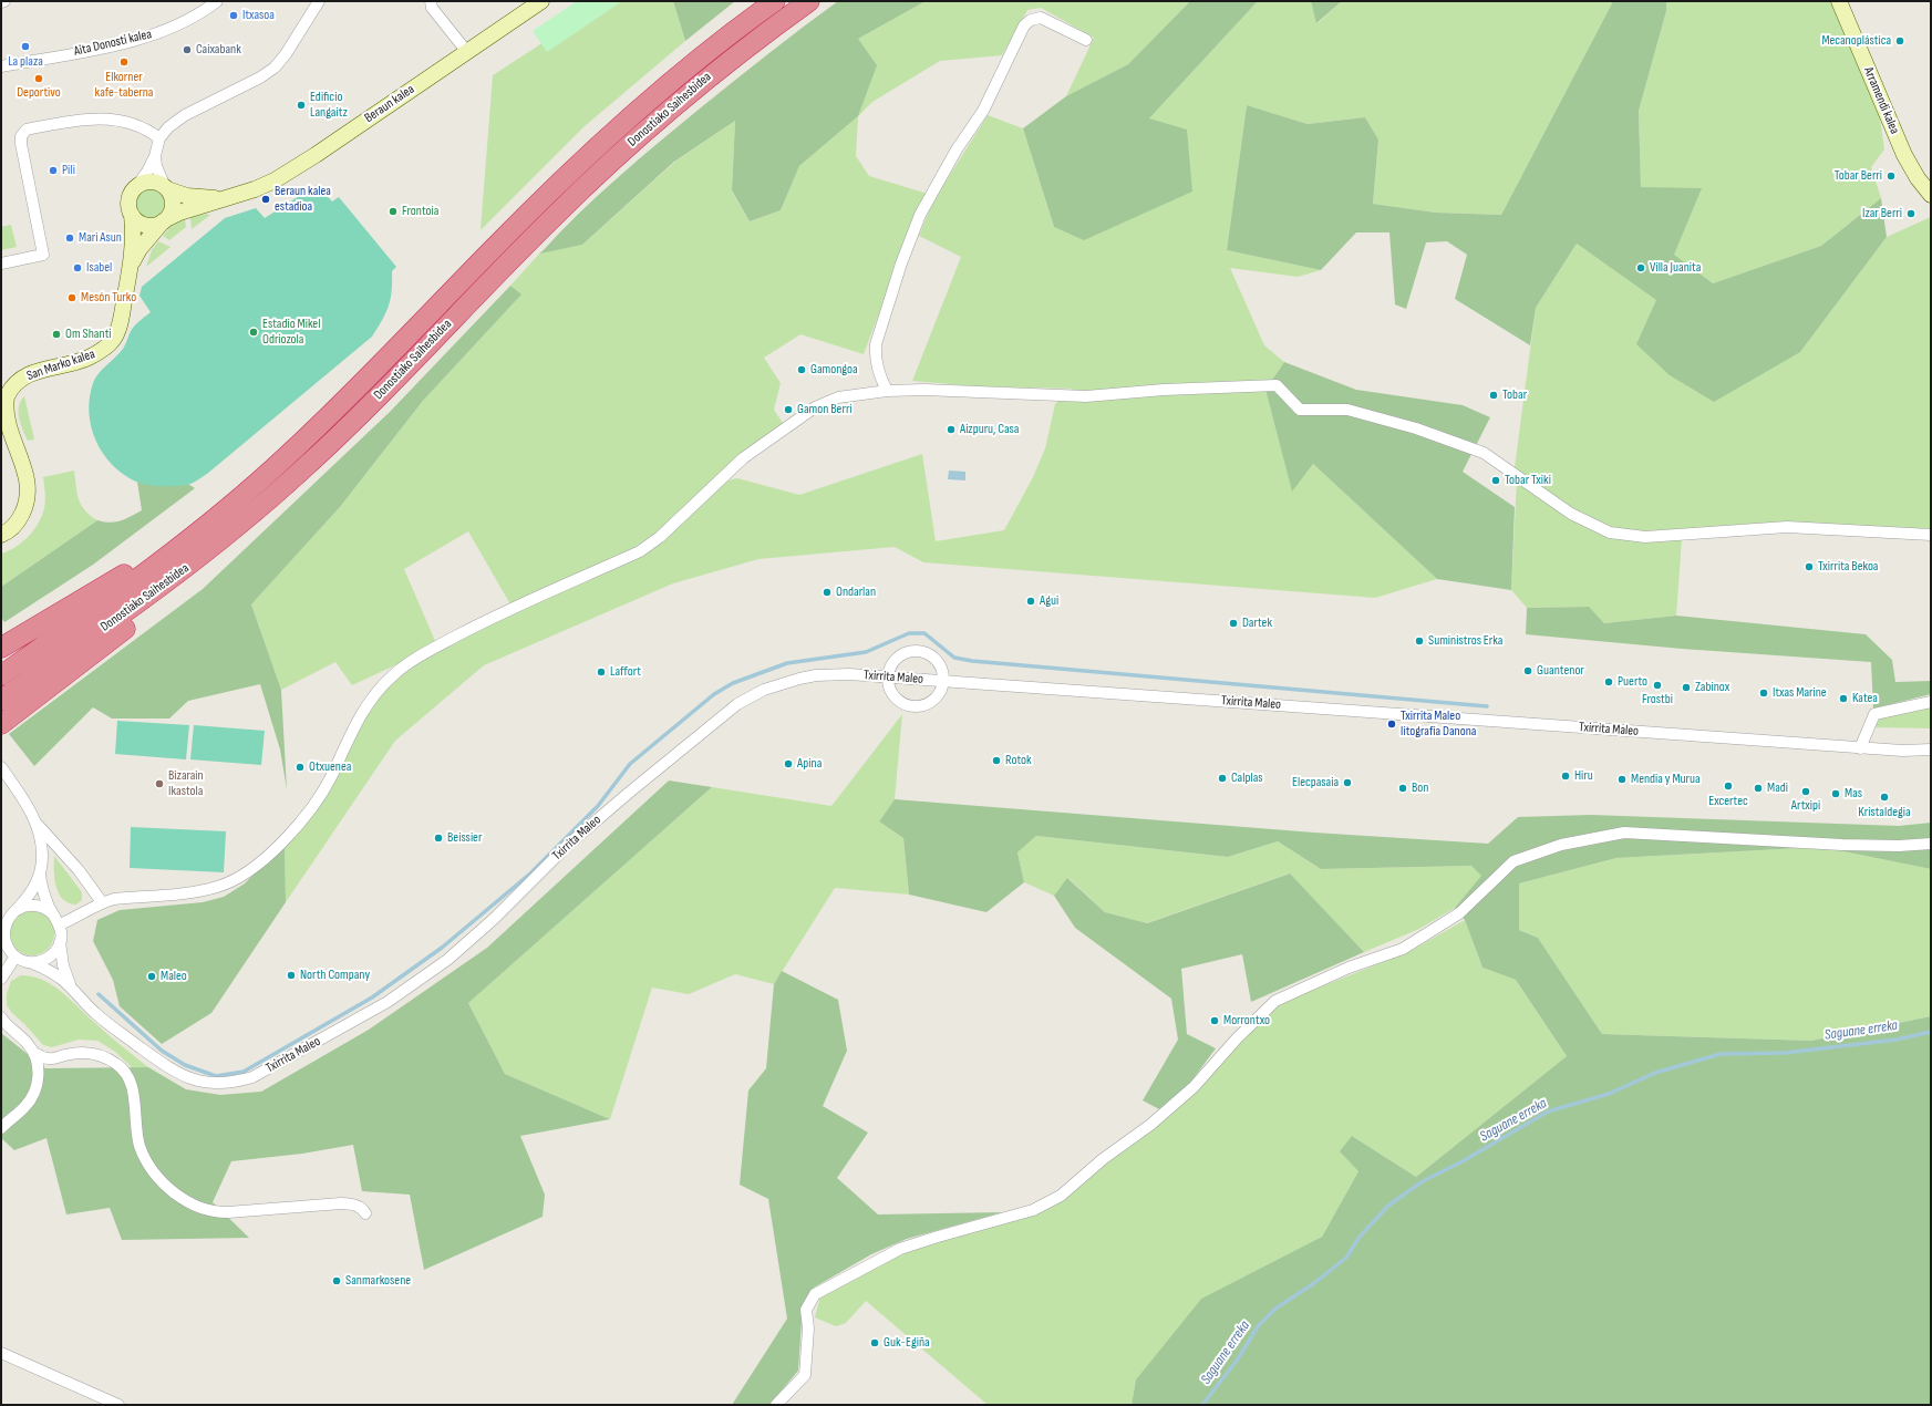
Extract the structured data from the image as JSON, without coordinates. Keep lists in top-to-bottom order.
{
  "streets": {
    "highway": ["Donostiako Saihesbidea"],
    "street": [
      "Aita Donosti kalea",
      "Arramendi kalea",
      "Beraun kalea",
      "San Marko kalea",
      "Txirrita Maleo"
    ]
  },
  "crossings": [
    ["Beraun kalea", "San Marko kalea"]
  ],
  "water": ["Saguane erreka"],
  "places": [
    "Itxasoa",
    "Mecanoplástica",
    "La plaza",
    "Caixabank",
    "Elkorner kafe-taberna",
    "Deportivo",
    "Edificio Langaitz",
    "Pili",
    "Tobar Berri",
    "Beraun kalea estadioa",
    "Frontoia",
    "Izar Berri",
    "Mari Asun",
    "Isabel",
    "Villa Juanita",
    "Mesón Turko",
    "Estadio Mikel Odriozola",
    "Om Shanti",
    "Gamongoa",
    "Tobar",
    "Gamon Berri",
    "Aizpuru, Casa",
    "Tobar Txiki",
    "Txirrita Bekoa",
    "Ondarlan",
    "Agui",
    "Dartek",
    "Suministros Erka",
    "Guantenor",
    "Laffort",
    "Puerto",
    "Frostbi",
    "Zabinox",
    "Itxas Marine",
    "Katea",
    "Txirrita Maleo litografía Danona",
    "Rotok",
    "Apina",
    "Otxuenea",
    "Hiru",
    "Calplas",
    "Mendia y Murua",
    "Elecpasaia",
    "Bizarain Ikastola",
    "Excertec",
    "Bon",
    "Madi",
    "Artxipi",
    "Mas",
    "Kristaldegia",
    "Beissier",
    "North Company",
    "Maleo",
    "Morrontxo",
    "Sanmarkosene",
    "Guk-Egiña"
  ]
}
